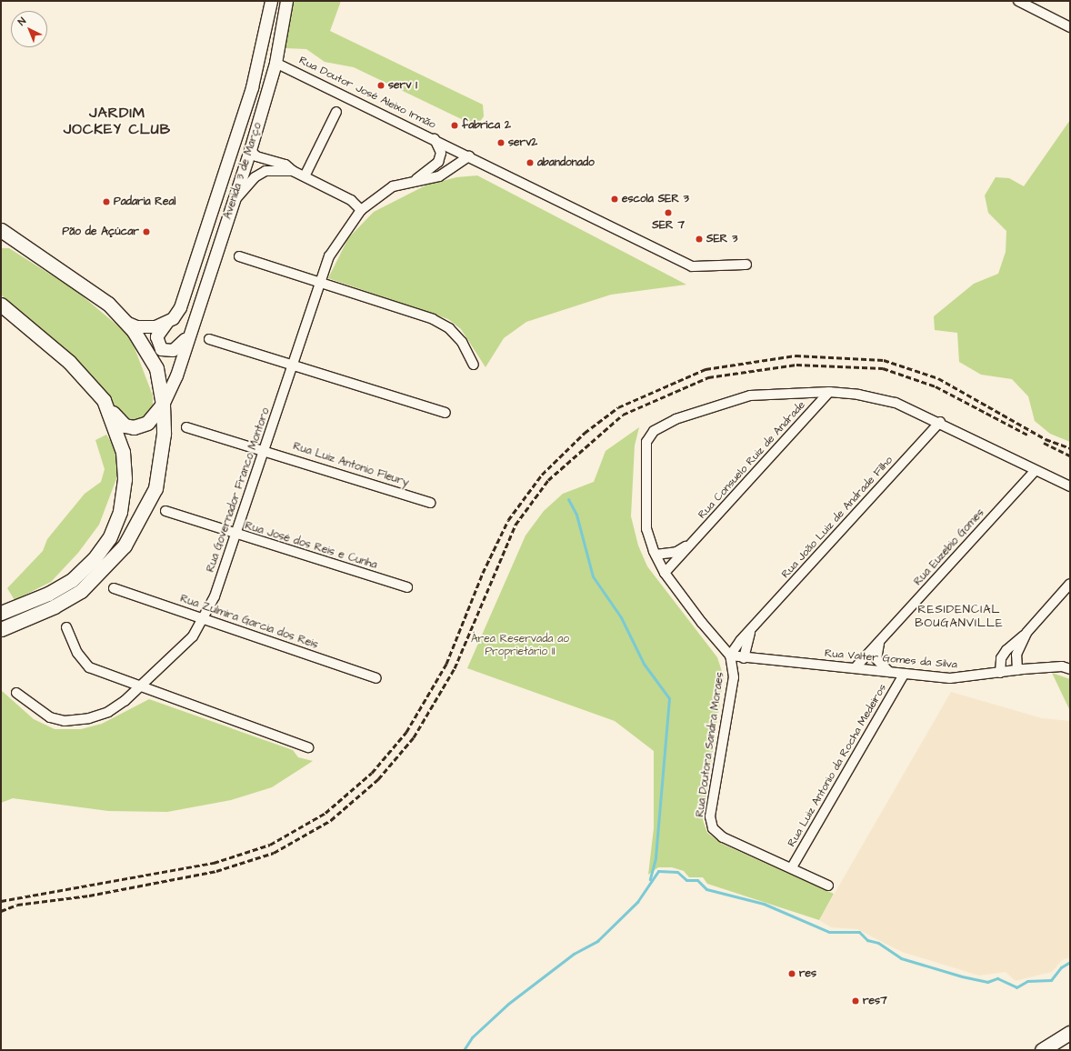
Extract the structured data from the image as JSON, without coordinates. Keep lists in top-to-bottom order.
{
  "streets": {
    "main road": ["Avenida 3 de Março"],
    "street": [
      "Rua Doutor José Aleixo Irmão",
      "Rua Consuelo Ruiz de Andrade",
      "Rua Luiz Antonio Fleury",
      "Rua Governador Franco Montoro",
      "Rua João Luiz de Andrade Filho",
      "Rua José dos Reis e Cunha",
      "Rua Euzebio Gomes",
      "Rua Zulmira Garcia dos Reis",
      "Rua Valter Gomes da Silva",
      "Rua Doutora Sandra Moraes",
      "Rua Luiz Antonio da Rocha Medeiros"
    ]
  },
  "crossings": [
    ["Rua Doutor José Aleixo Irmão", "Avenida 3 de Março"],
    ["Rua Doutor José Aleixo Irmão", "Rua Governador Franco Montoro"],
    ["Rua Luiz Antonio Fleury", "Rua Governador Franco Montoro"],
    ["Rua Governador Franco Montoro", "Rua José dos Reis e Cunha"],
    ["Rua Governador Franco Montoro", "Rua Zulmira Garcia dos Reis"],
    ["Rua João Luiz de Andrade Filho", "Rua Valter Gomes da Silva"],
    ["Rua João Luiz de Andrade Filho", "Rua Doutora Sandra Moraes"],
    ["Rua Euzebio Gomes", "Rua Valter Gomes da Silva"],
    ["Rua Valter Gomes da Silva", "Rua Doutora Sandra Moraes"],
    ["Rua Valter Gomes da Silva", "Rua Luiz Antonio da Rocha Medeiros"],
    ["Rua Doutora Sandra Moraes", "Rua Luiz Antonio da Rocha Medeiros"]
  ],
  "districts": ["JARDIM JOCKEY CLUB", "RESIDENCIAL BOUGANVILLE"],
  "parks": ["Área Reservada ao Proprietário II"],
  "places": [
    "serv 1",
    "fabrica 2",
    "serv2",
    "abandonado",
    "escola SER 3",
    "Padaria Real",
    "SER 7",
    "Pão de Açúcar",
    "SER 3",
    "res",
    "res7"
  ],
  "north": "top left"
}
